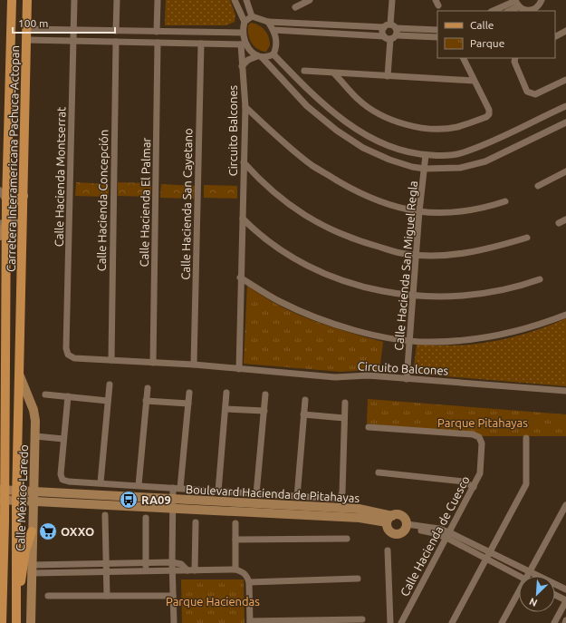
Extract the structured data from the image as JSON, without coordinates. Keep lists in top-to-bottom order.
{
  "streets": {
    "main road": ["Carretera Interamericana Pachuca-Actopan"],
    "street": [
      "Circuito Balcones",
      "Calle Hacienda Montserrat",
      "Calle Hacienda Concepción",
      "Calle Hacienda El Palmar",
      "Calle Hacienda San Cayetano",
      "Calle Hacienda San Miguel Regla",
      "Boulevard Hacienda de Pitahayas",
      "Calle México-Laredo",
      "Calle Hacienda de Cuesco"
    ]
  },
  "crossings": [
    ["Circuito Balcones", "Calle Hacienda Montserrat"],
    ["Circuito Balcones", "Calle Hacienda Concepción"],
    ["Circuito Balcones", "Calle Hacienda El Palmar"],
    ["Circuito Balcones", "Calle Hacienda San Cayetano"],
    ["Circuito Balcones", "Calle Hacienda San Miguel Regla"],
    ["Carretera Interamericana Pachuca-Actopan", "Boulevard Hacienda de Pitahayas"],
    ["Carretera Interamericana Pachuca-Actopan", "Calle México-Laredo"],
    ["Boulevard Hacienda de Pitahayas", "Calle México-Laredo"]
  ],
  "parks": ["Parque Pitahayas", "Parque Haciendas"],
  "places": {
    "bus stop": ["RA09"],
    "supermarket": ["OXXO"]
  },
  "legend": ["Calle", "Parque"],
  "scale_bar": "100 m",
  "north": "bottom left"
}
